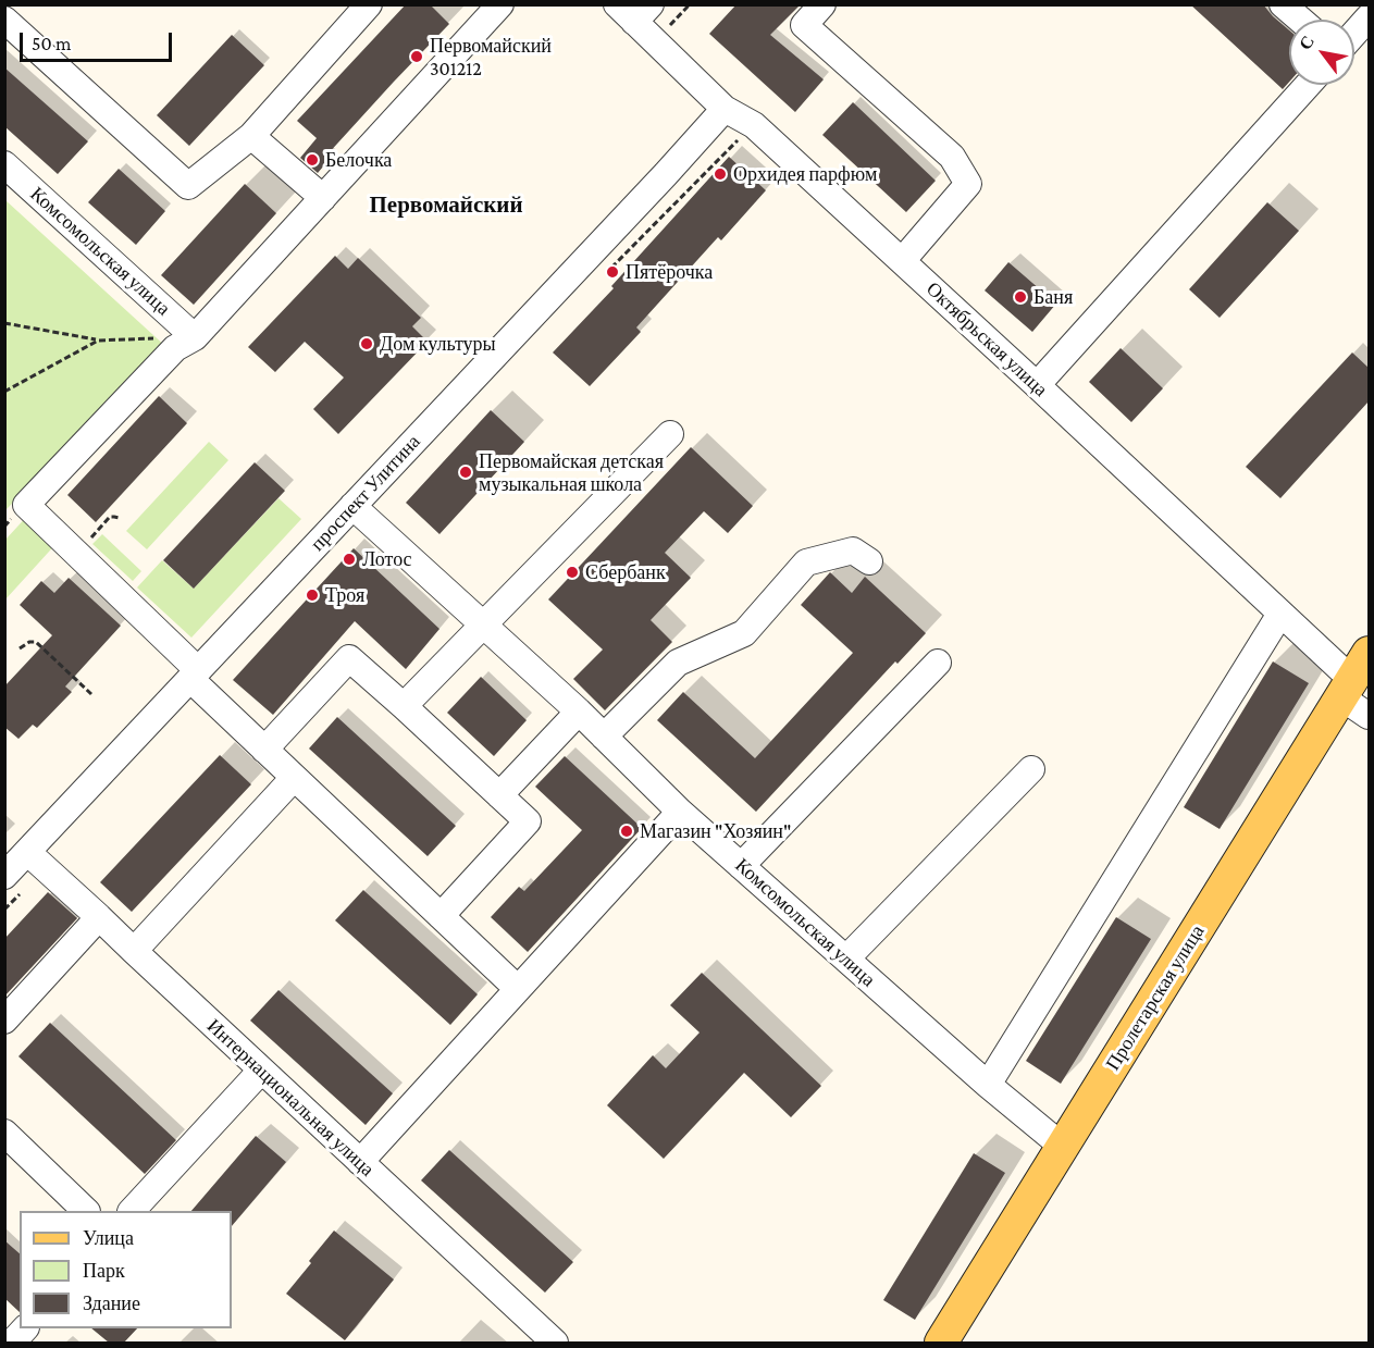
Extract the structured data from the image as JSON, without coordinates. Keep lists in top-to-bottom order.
{
  "streets": {
    "main road": ["Пролетарская улица"],
    "street": [
      "Комсомольская улица",
      "Октябрьская улица",
      "проспект Улитина",
      "Интернациональная улица"
    ]
  },
  "crossings": [
    ["Комсомольская улица", "проспект Улитина"],
    ["Комсомольская улица", "Пролетарская улица"],
    ["Октябрьская улица", "проспект Улитина"],
    ["Октябрьская улица", "Пролетарская улица"],
    ["проспект Улитина", "Интернациональная улица"]
  ],
  "districts": ["Первомайский"],
  "places": [
    "Первомайский 301212",
    "Белочка",
    "Орхидея парфюм",
    "Пятёрочка",
    "Баня",
    "Дом культуры",
    "Первомайская детская музыкальная школа",
    "Лотос",
    "Сбербанк",
    "Троя",
    "Магазин \"Хозяин\""
  ],
  "legend": ["Улица", "Парк", "Здание"],
  "scale_bar": "50 m",
  "north": "top left"
}
